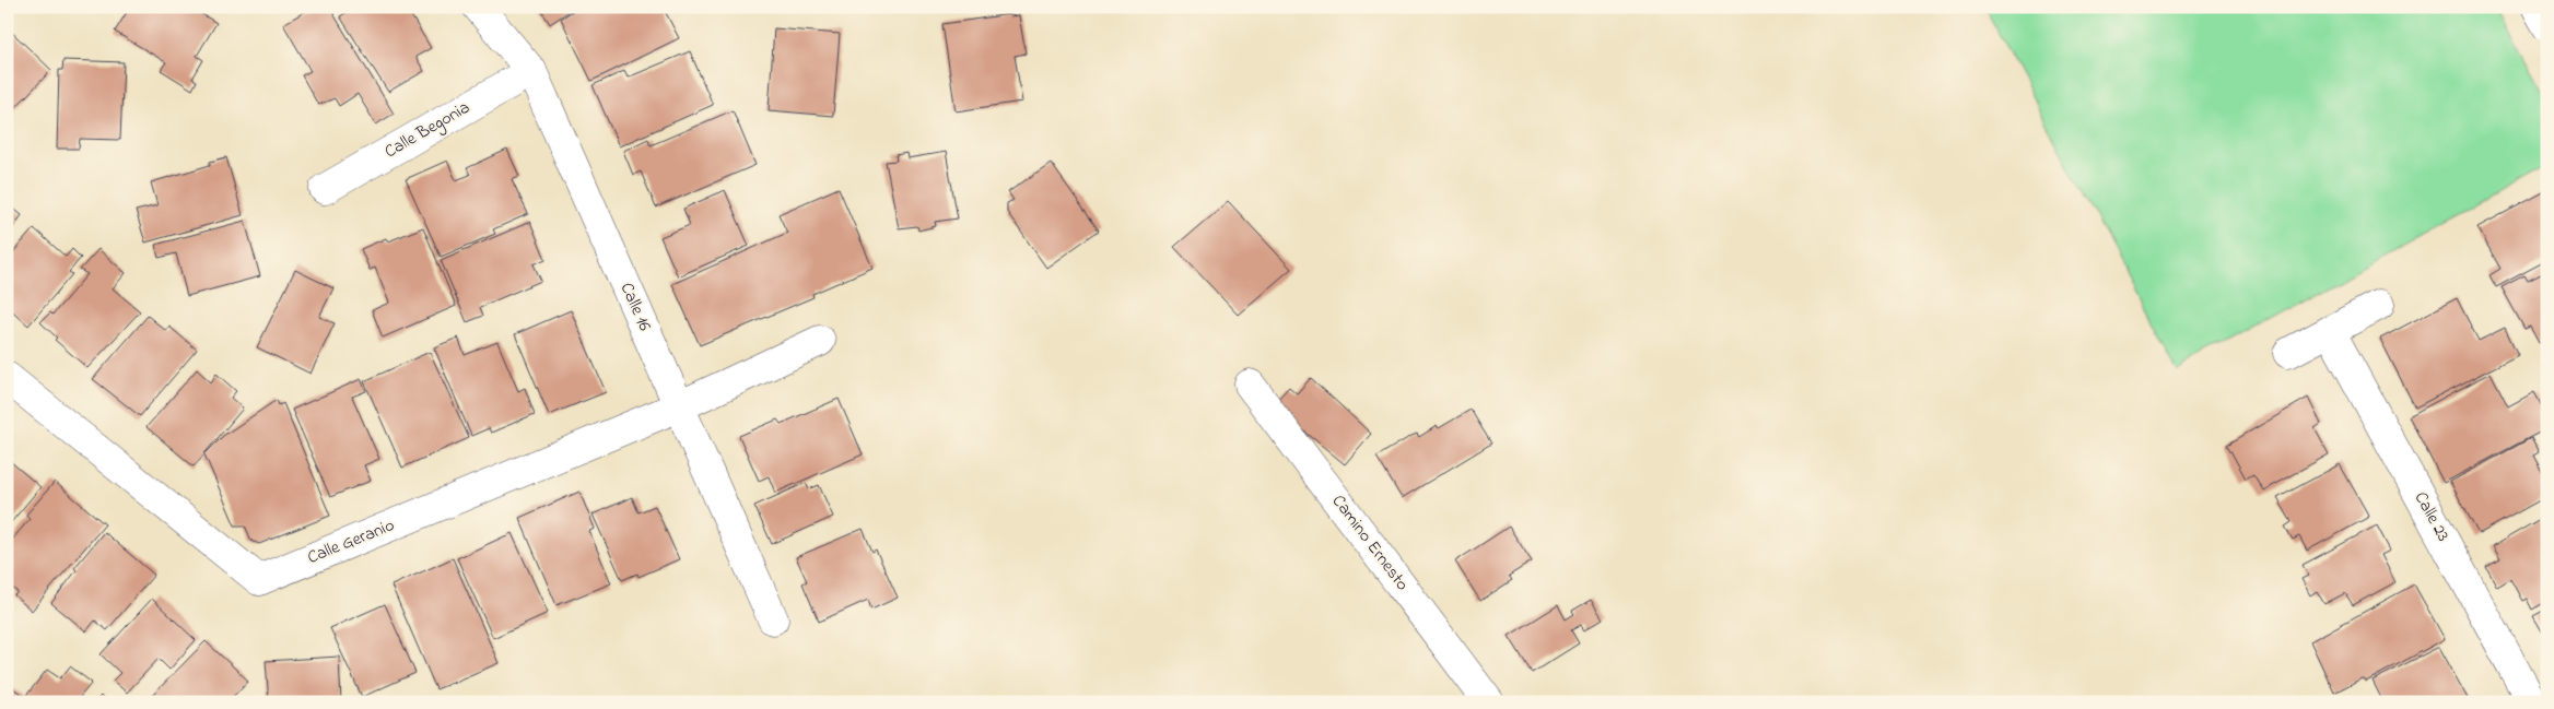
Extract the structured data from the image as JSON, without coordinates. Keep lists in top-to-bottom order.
{
  "streets": {
    "street": [
      "Calle Begonia",
      "Calle 16",
      "Calle 23",
      "Calle Geranio",
      "Camino Ernesto"
    ]
  },
  "crossings": [
    ["Calle Begonia", "Calle 16"],
    ["Calle 16", "Calle Geranio"]
  ]
}
